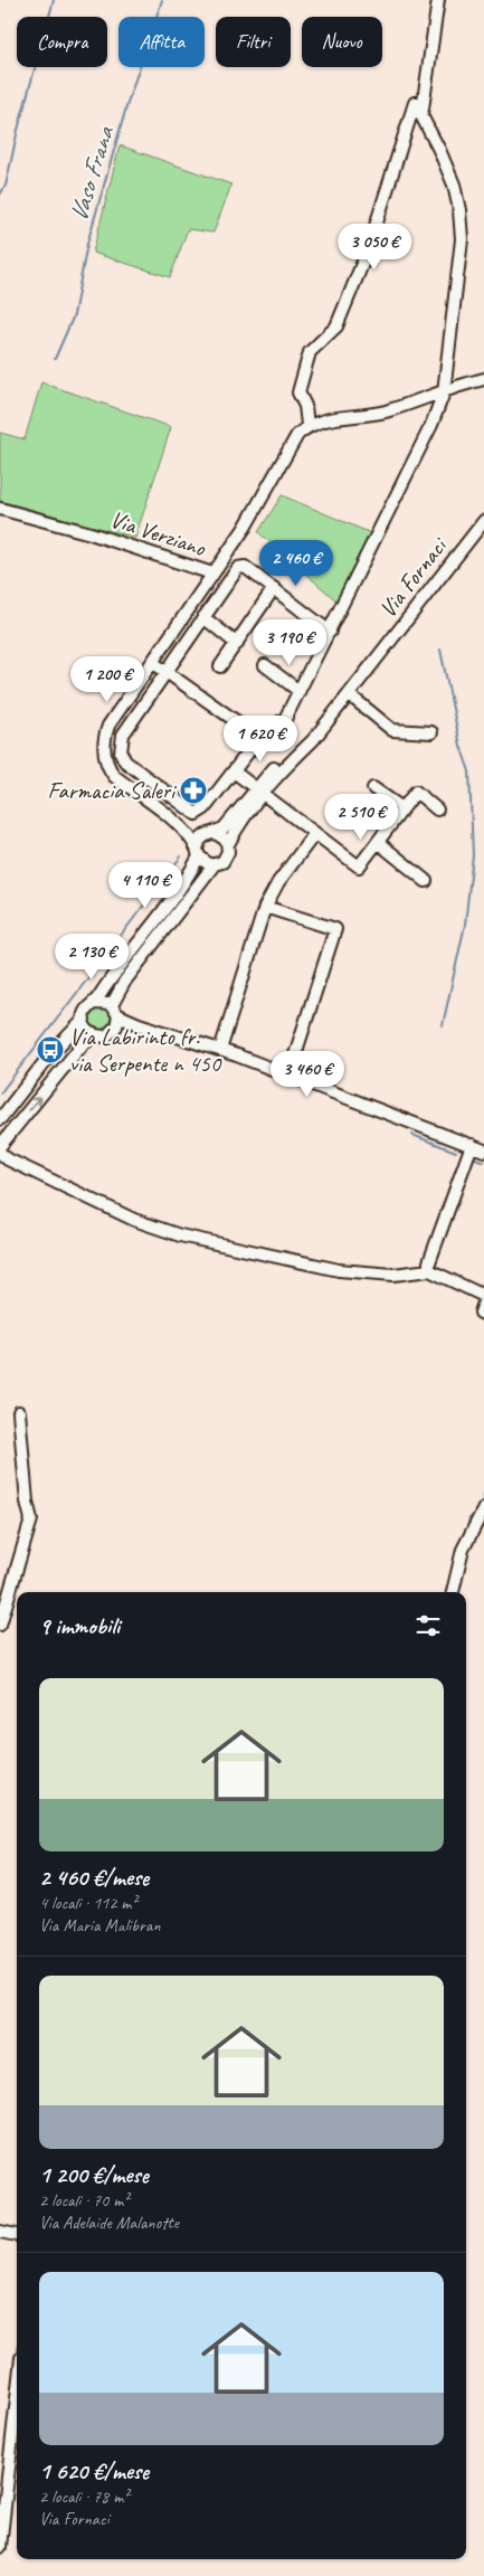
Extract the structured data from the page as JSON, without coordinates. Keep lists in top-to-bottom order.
{
  "streets": {
    "street": ["Via Verziano", "Via Fornaci"]
  },
  "water": ["Vaso Frana"],
  "places": {
    "pharmacy": ["Farmacia Saleri"],
    "bus stop": ["Via Labirinto fr. via Serpente n 450"]
  },
  "page": {
    "chip": [
      "Compra",
      "Affitta",
      "Filtri",
      "Nuovo"
    ],
    "price": [
      "3 050 €",
      "2 460 €",
      "3 190 €",
      "1 200 €",
      "1 620 €",
      "2 510 €",
      "4 110 €",
      "2 130 €",
      "3 460 €"
    ],
    "heading": "9 immobili",
    "list": [
      {
        "name": "2 460 €/mese",
        "note": "4 locali · 112 m² · Via Maria Malibran"
      },
      {
        "name": "1 200 €/mese",
        "note": "2 locali · 70 m² · Via Adelaide Malanotte"
      },
      {
        "name": "1 620 €/mese",
        "note": "2 locali · 78 m² · Via Fornaci"
      }
    ]
  }
}
